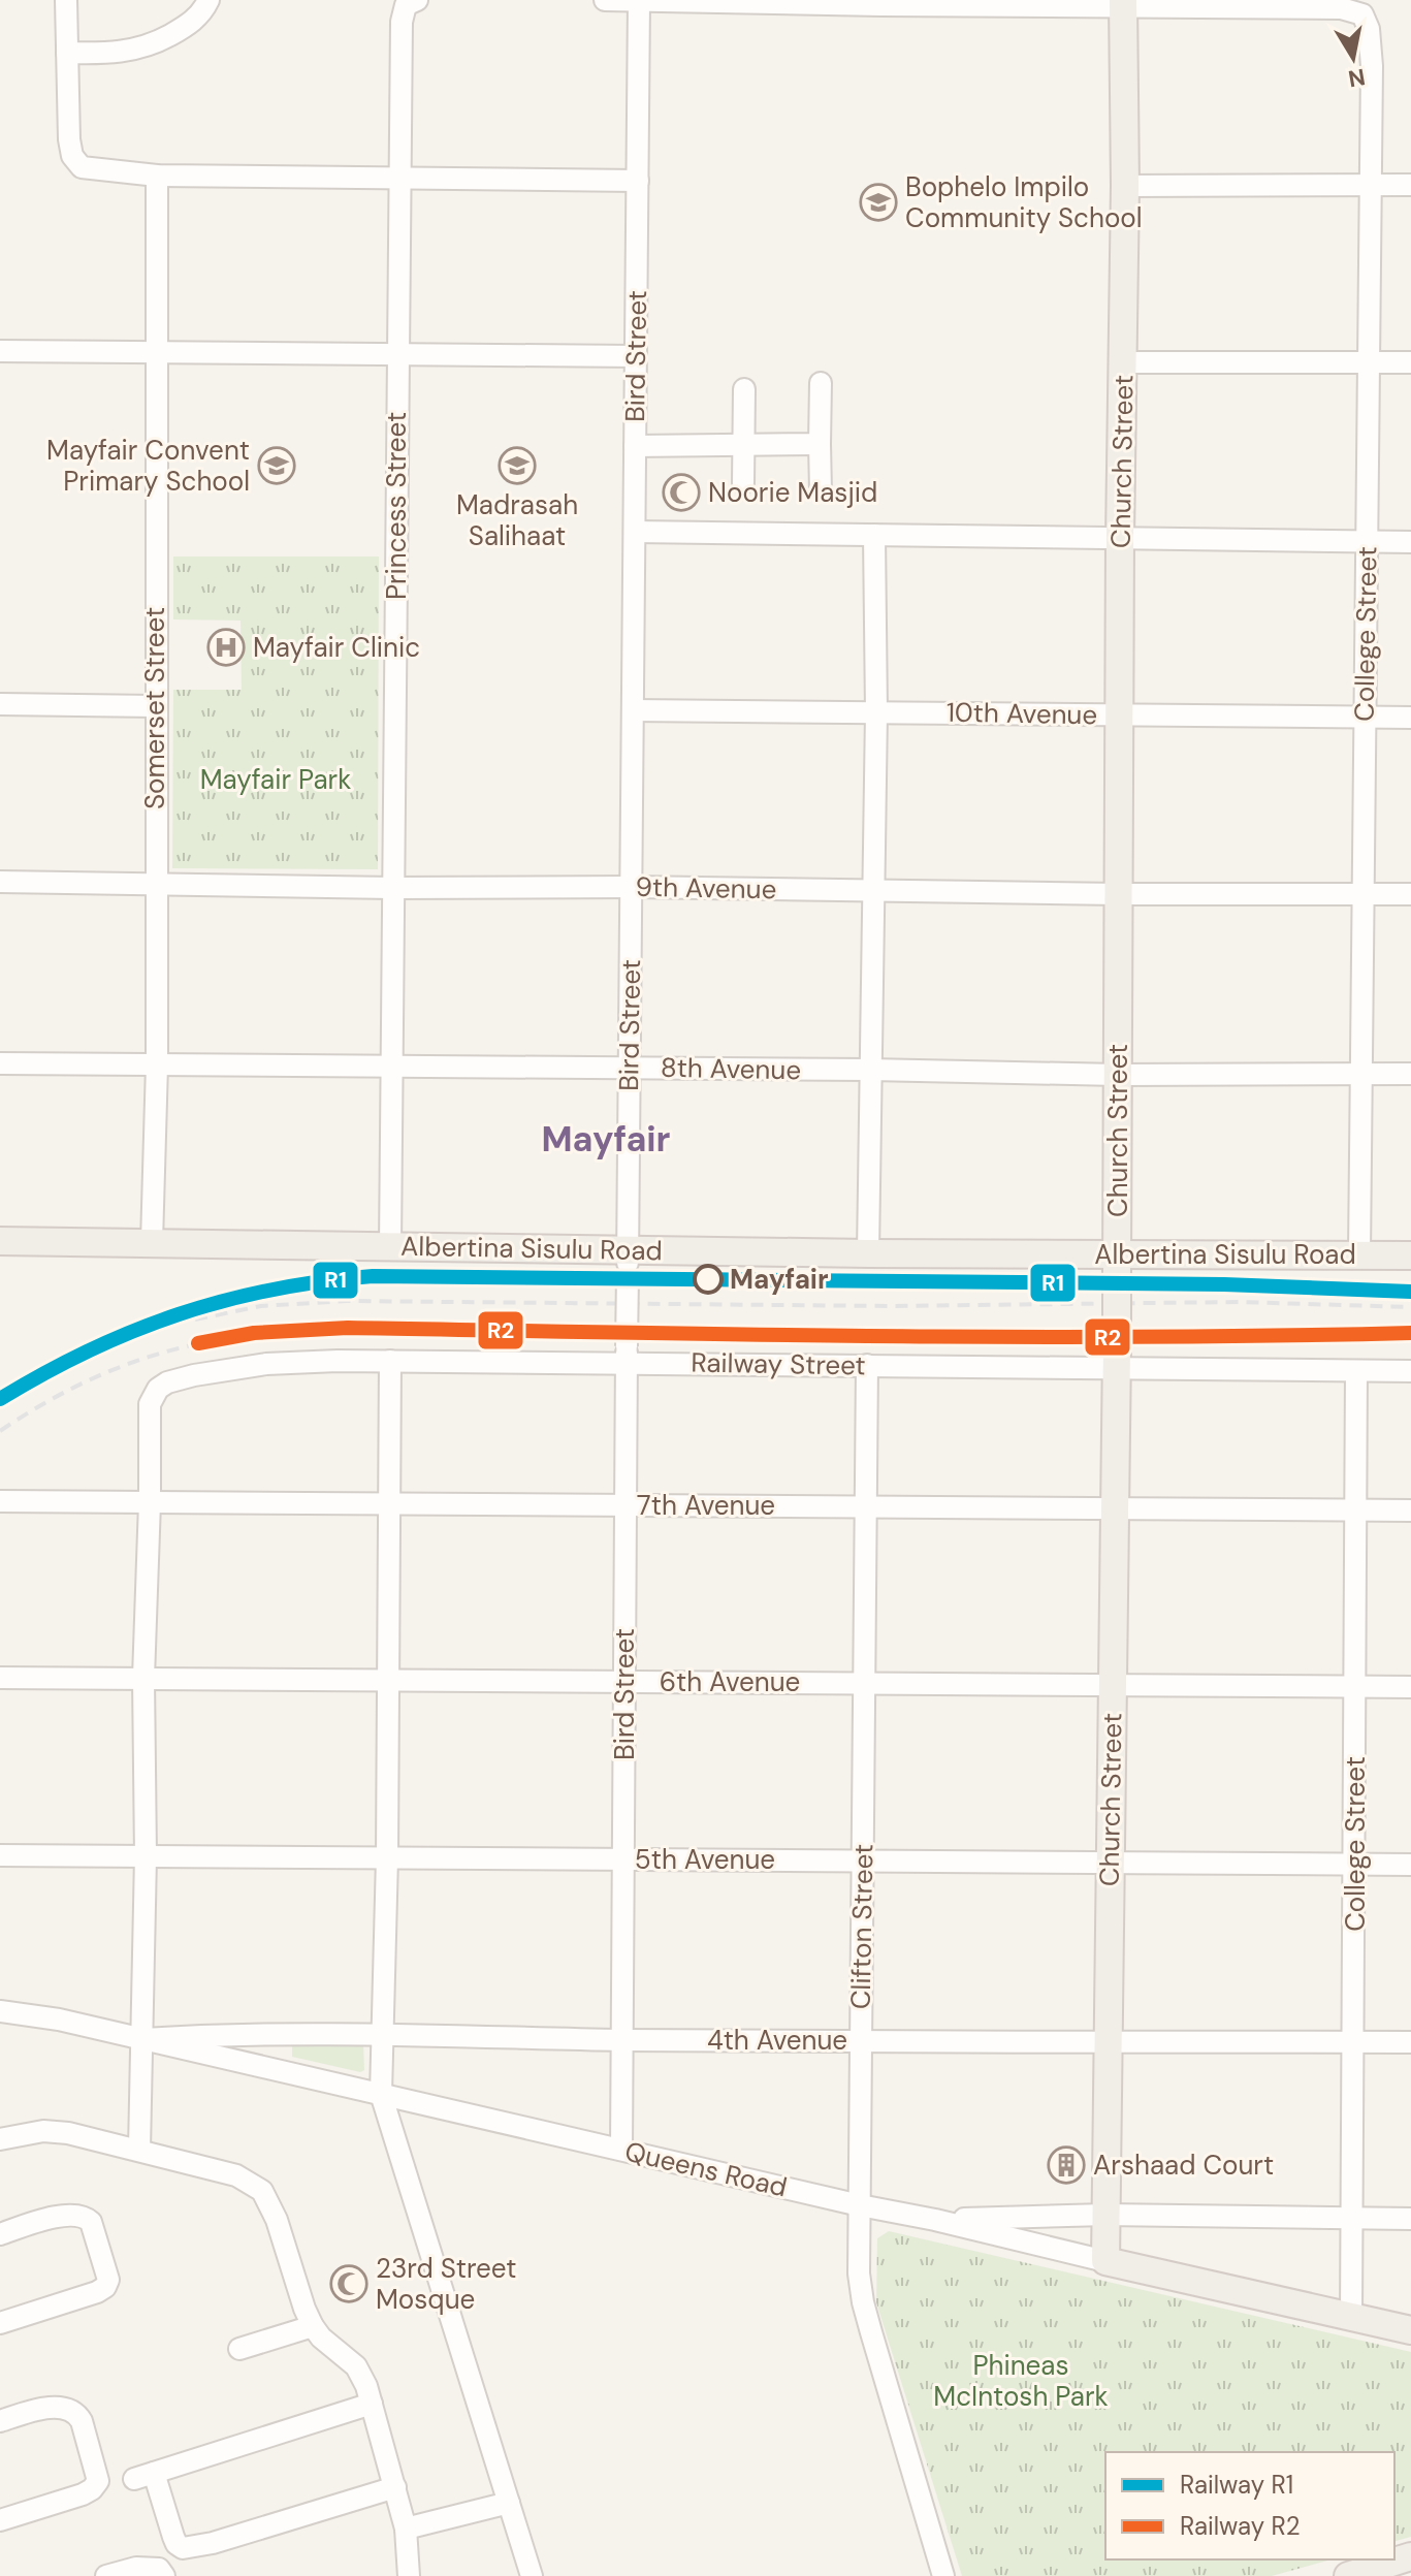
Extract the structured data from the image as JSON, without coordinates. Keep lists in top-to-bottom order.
{
  "streets": {
    "main road": ["Church Street", "Albertina Sisulu Road", "Queens Road"],
    "street": [
      "Bird Street",
      "Princess Street",
      "College Street",
      "Somerset Street",
      "10th Avenue",
      "9th Avenue",
      "8th Avenue",
      "Railway Street",
      "7th Avenue",
      "6th Avenue",
      "5th Avenue",
      "Clifton Street",
      "4th Avenue"
    ]
  },
  "crossings": [
    ["Bird Street", "10th Avenue"],
    ["Bird Street", "9th Avenue"],
    ["Bird Street", "8th Avenue"],
    ["Bird Street", "Albertina Sisulu Road"],
    ["Bird Street", "Railway Street"],
    ["Bird Street", "7th Avenue"],
    ["Bird Street", "6th Avenue"],
    ["Bird Street", "5th Avenue"],
    ["Bird Street", "4th Avenue"],
    ["Bird Street", "Queens Road"],
    ["Church Street", "College Street"],
    ["Church Street", "10th Avenue"],
    ["Church Street", "9th Avenue"],
    ["Church Street", "8th Avenue"],
    ["Church Street", "Albertina Sisulu Road"],
    ["Church Street", "Railway Street"],
    ["Church Street", "7th Avenue"],
    ["Church Street", "6th Avenue"],
    ["Church Street", "5th Avenue"],
    ["Church Street", "4th Avenue"],
    ["Church Street", "Queens Road"],
    ["Princess Street", "9th Avenue"],
    ["Princess Street", "8th Avenue"],
    ["Princess Street", "Albertina Sisulu Road"],
    ["College Street", "10th Avenue"],
    ["College Street", "9th Avenue"],
    ["College Street", "8th Avenue"],
    ["College Street", "Albertina Sisulu Road"],
    ["College Street", "Railway Street"],
    ["College Street", "7th Avenue"],
    ["College Street", "6th Avenue"],
    ["College Street", "5th Avenue"],
    ["College Street", "4th Avenue"],
    ["College Street", "Queens Road"],
    ["Somerset Street", "9th Avenue"],
    ["Somerset Street", "8th Avenue"],
    ["Somerset Street", "Albertina Sisulu Road"],
    ["Railway Street", "7th Avenue"],
    ["Railway Street", "Clifton Street"],
    ["7th Avenue", "Clifton Street"],
    ["6th Avenue", "Clifton Street"],
    ["5th Avenue", "Clifton Street"],
    ["Clifton Street", "4th Avenue"],
    ["Clifton Street", "Queens Road"],
    ["4th Avenue", "Queens Road"]
  ],
  "districts": ["Mayfair"],
  "parks": ["Mayfair Park", "Phineas McIntosh Park"],
  "places": {
    "school or university": ["Bophelo Impilo Community School", "Mayfair Convent Primary School", "Madrasah Salihaat"],
    "mosque": ["Noorie Masjid", "23rd Street Mosque"],
    "hospital": ["Mayfair Clinic"],
    "other": ["Mayfair"],
    "building": ["Arshaad Court"]
  },
  "lines": ["rail line R1", "rail line R2"],
  "legend": ["Railway R1", "Railway R2"],
  "north": "bottom"
}
